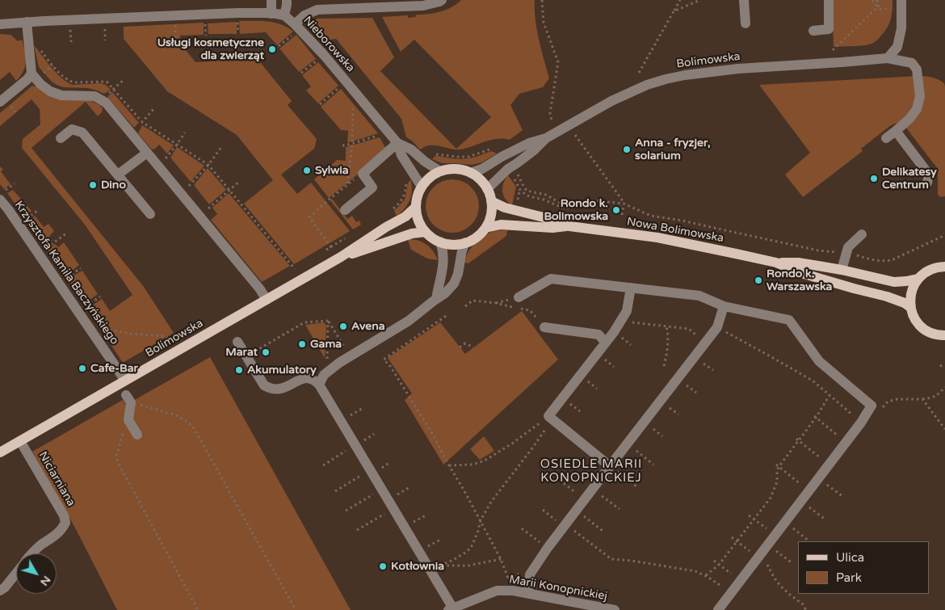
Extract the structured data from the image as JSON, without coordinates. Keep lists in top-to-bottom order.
{
  "streets": {
    "main road": ["Bolimowska", "Nowa Bolimowska"],
    "street": [
      "Nieborowska",
      "Krzysztofa Kamila Baczyńskiego",
      "Niciarniana",
      "Marii Konopnickiej"
    ]
  },
  "crossings": [
    ["Nieborowska", "Bolimowska"],
    ["Nieborowska", "Nowa Bolimowska"],
    ["Bolimowska", "Nowa Bolimowska"],
    ["Bolimowska", "Krzysztofa Kamila Baczyńskiego"],
    ["Bolimowska", "Niciarniana"]
  ],
  "districts": ["OSIEDLE MARII KONOPNICKIEJ"],
  "places": [
    "Usługi kosmetyczne dla zwierząt",
    "Anna - fryzjer, solarium",
    "Sylwia",
    "Delikatesy Centrum",
    "Dino",
    "Rondo k. Bolimowska",
    "Rondo k. Warszawska",
    "Avena",
    "Gama",
    "Marat",
    "Cafe-Bar",
    "Akumulatory",
    "Kotłownia"
  ],
  "legend": ["Ulica", "Park"],
  "north": "bottom right"
}
